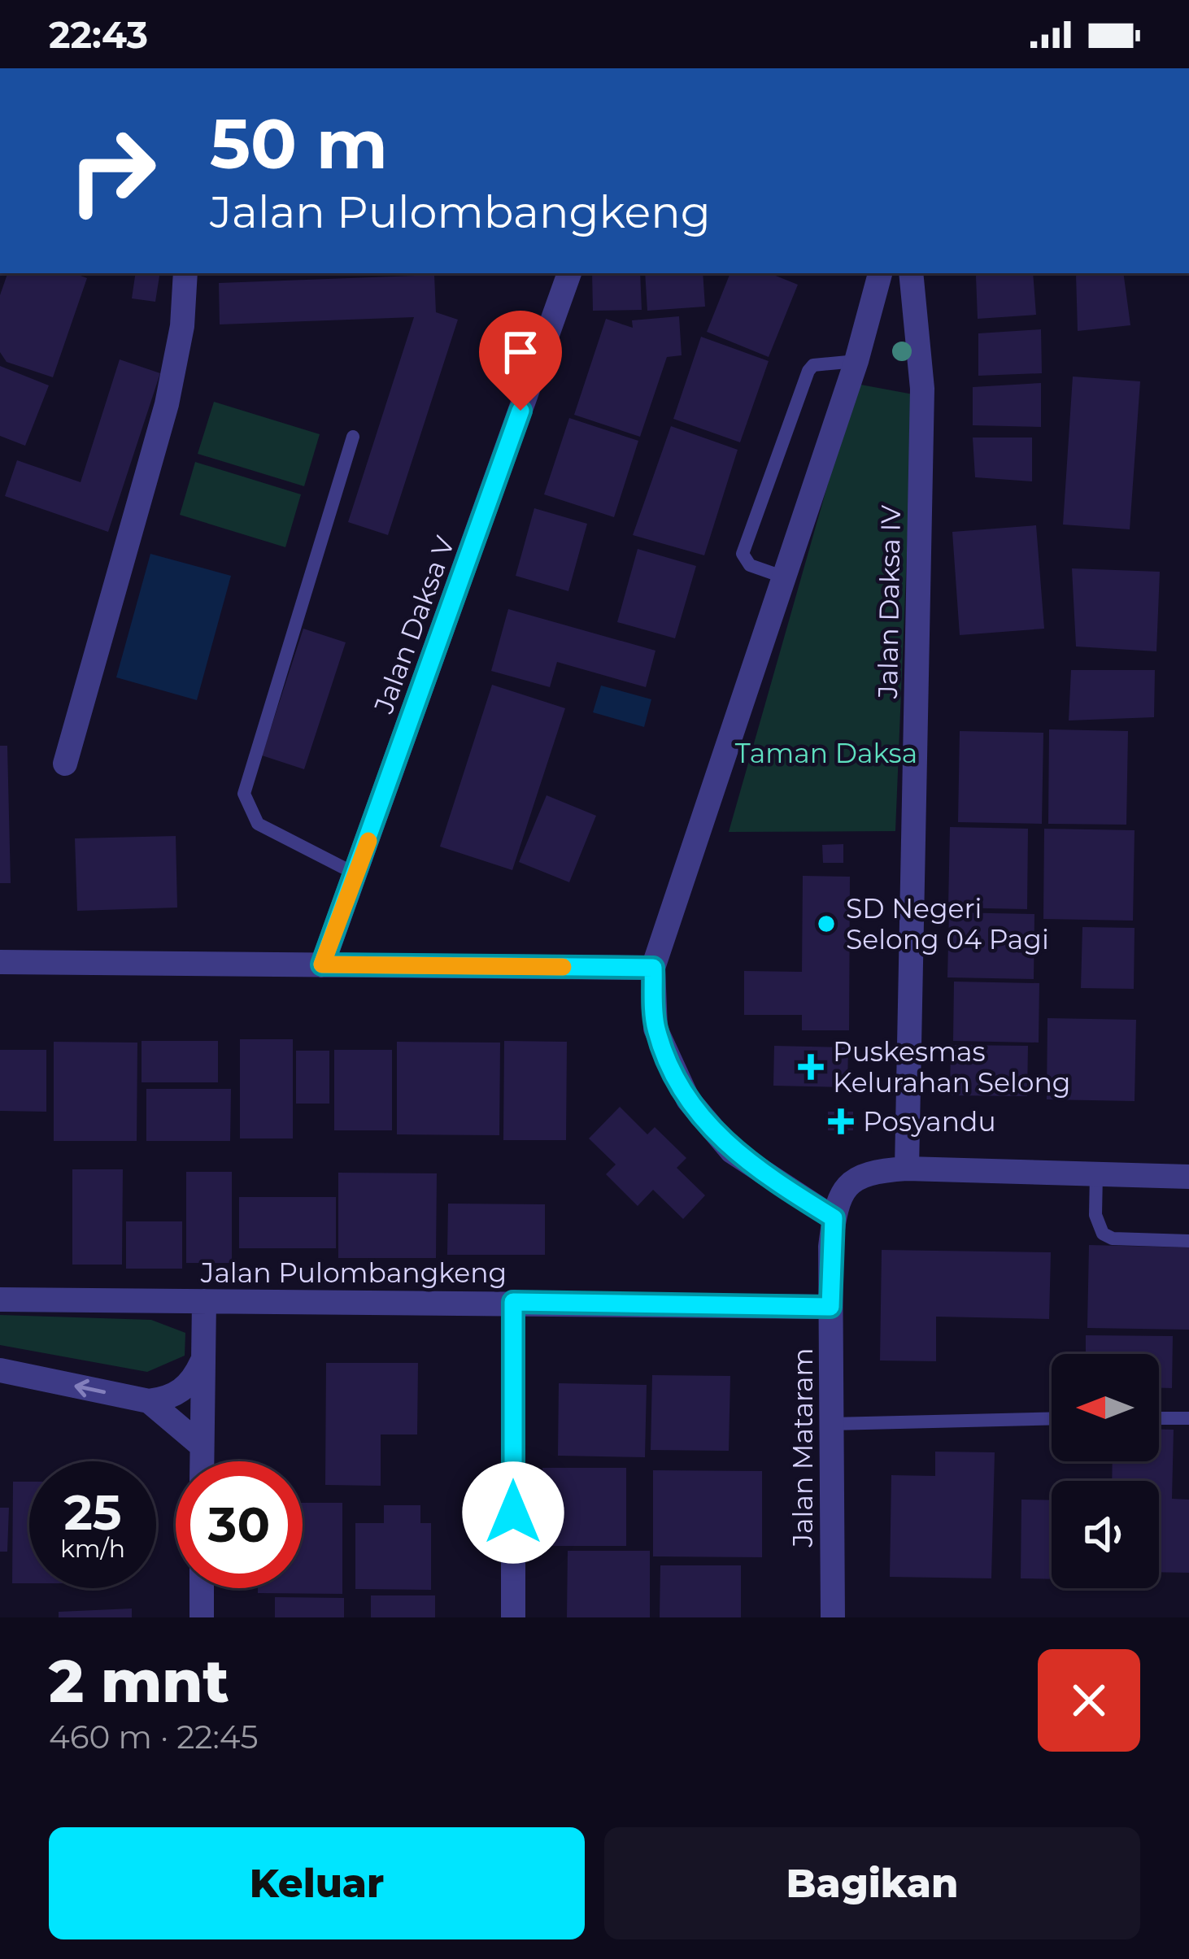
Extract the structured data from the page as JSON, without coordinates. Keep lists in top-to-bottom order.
{
  "streets": {
    "street": [
      "Jalan Daksa IV",
      "Jalan Daksa V",
      "Jalan Pulombangkeng",
      "Jalan Mataram"
    ]
  },
  "crossings": [
    ["Jalan Pulombangkeng", "Jalan Mataram"]
  ],
  "parks": ["Taman Daksa"],
  "places": {
    "other": ["SD Negeri Selong 04 Pagi"],
    "health": ["Puskesmas Kelurahan Selong", "Posyandu"]
  },
  "north": "left",
  "page": {
    "status": "22:43",
    "turn": ["50 m", "Jalan Pulombangkeng"],
    "speed": "25 km/h",
    "limit": "30",
    "heading": ["2 mnt", "460 m · 22:45"],
    "buttons": ["Keluar", "Bagikan"]
  }
}
